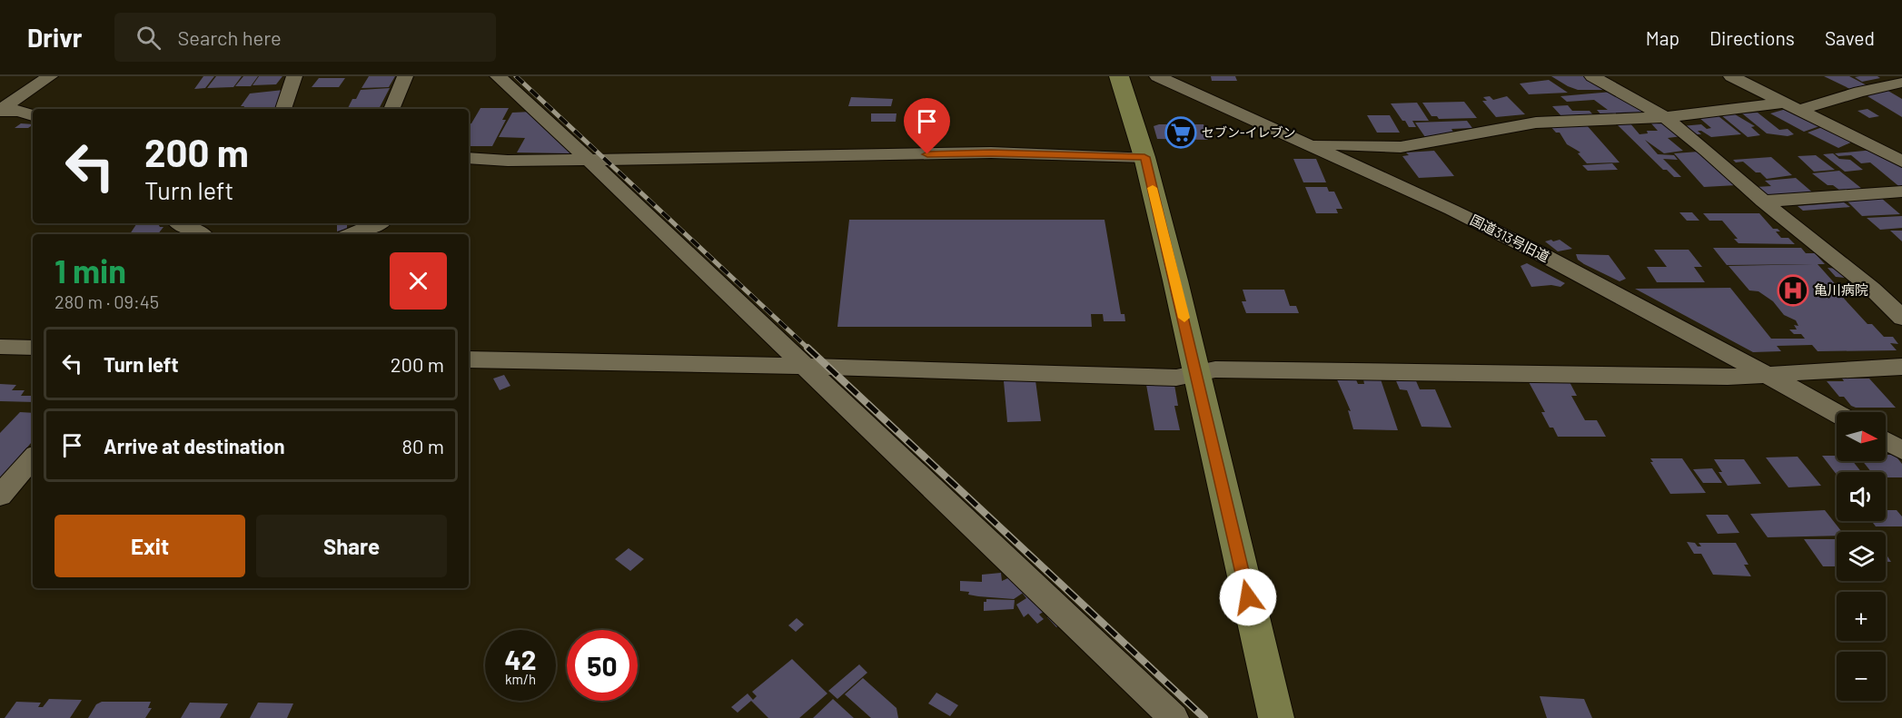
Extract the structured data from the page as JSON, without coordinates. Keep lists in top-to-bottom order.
{
  "streets": {
    "street": ["国道313号旧道"]
  },
  "places": {
    "supermarket": ["セブン-イレブン"],
    "hospital": ["亀川病院"]
  },
  "north": "right",
  "page": {
    "header": "Drivr",
    "search": "Search here",
    "nav": ["Map", "Directions", "Saved"],
    "turn": ["200 m", "Turn left"],
    "heading": ["1 min", "280 m · 09:45"],
    "list": [
      {
        "name": "Turn left",
        "value": "200 m"
      },
      {
        "name": "Arrive at destination",
        "value": "80 m"
      }
    ],
    "map_buttons": ["+", "−"],
    "buttons": ["Exit", "Share"],
    "speed": "42 km/h",
    "limit": "50"
  }
}
